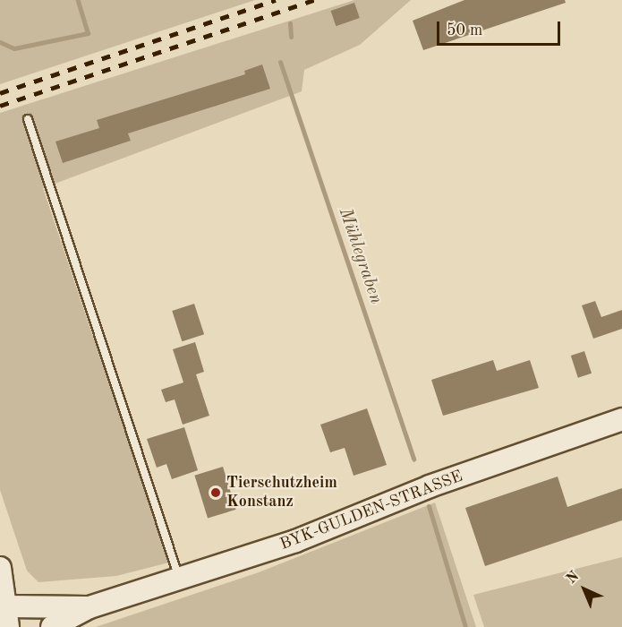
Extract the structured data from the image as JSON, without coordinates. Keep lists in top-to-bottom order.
{
  "streets": {
    "street": ["BYK-GULDEN-STRASSE"]
  },
  "water": ["Mühlegraben"],
  "places": ["Tierschutzheim Konstanz"],
  "scale_bar": "50 m",
  "north": "top left"
}
